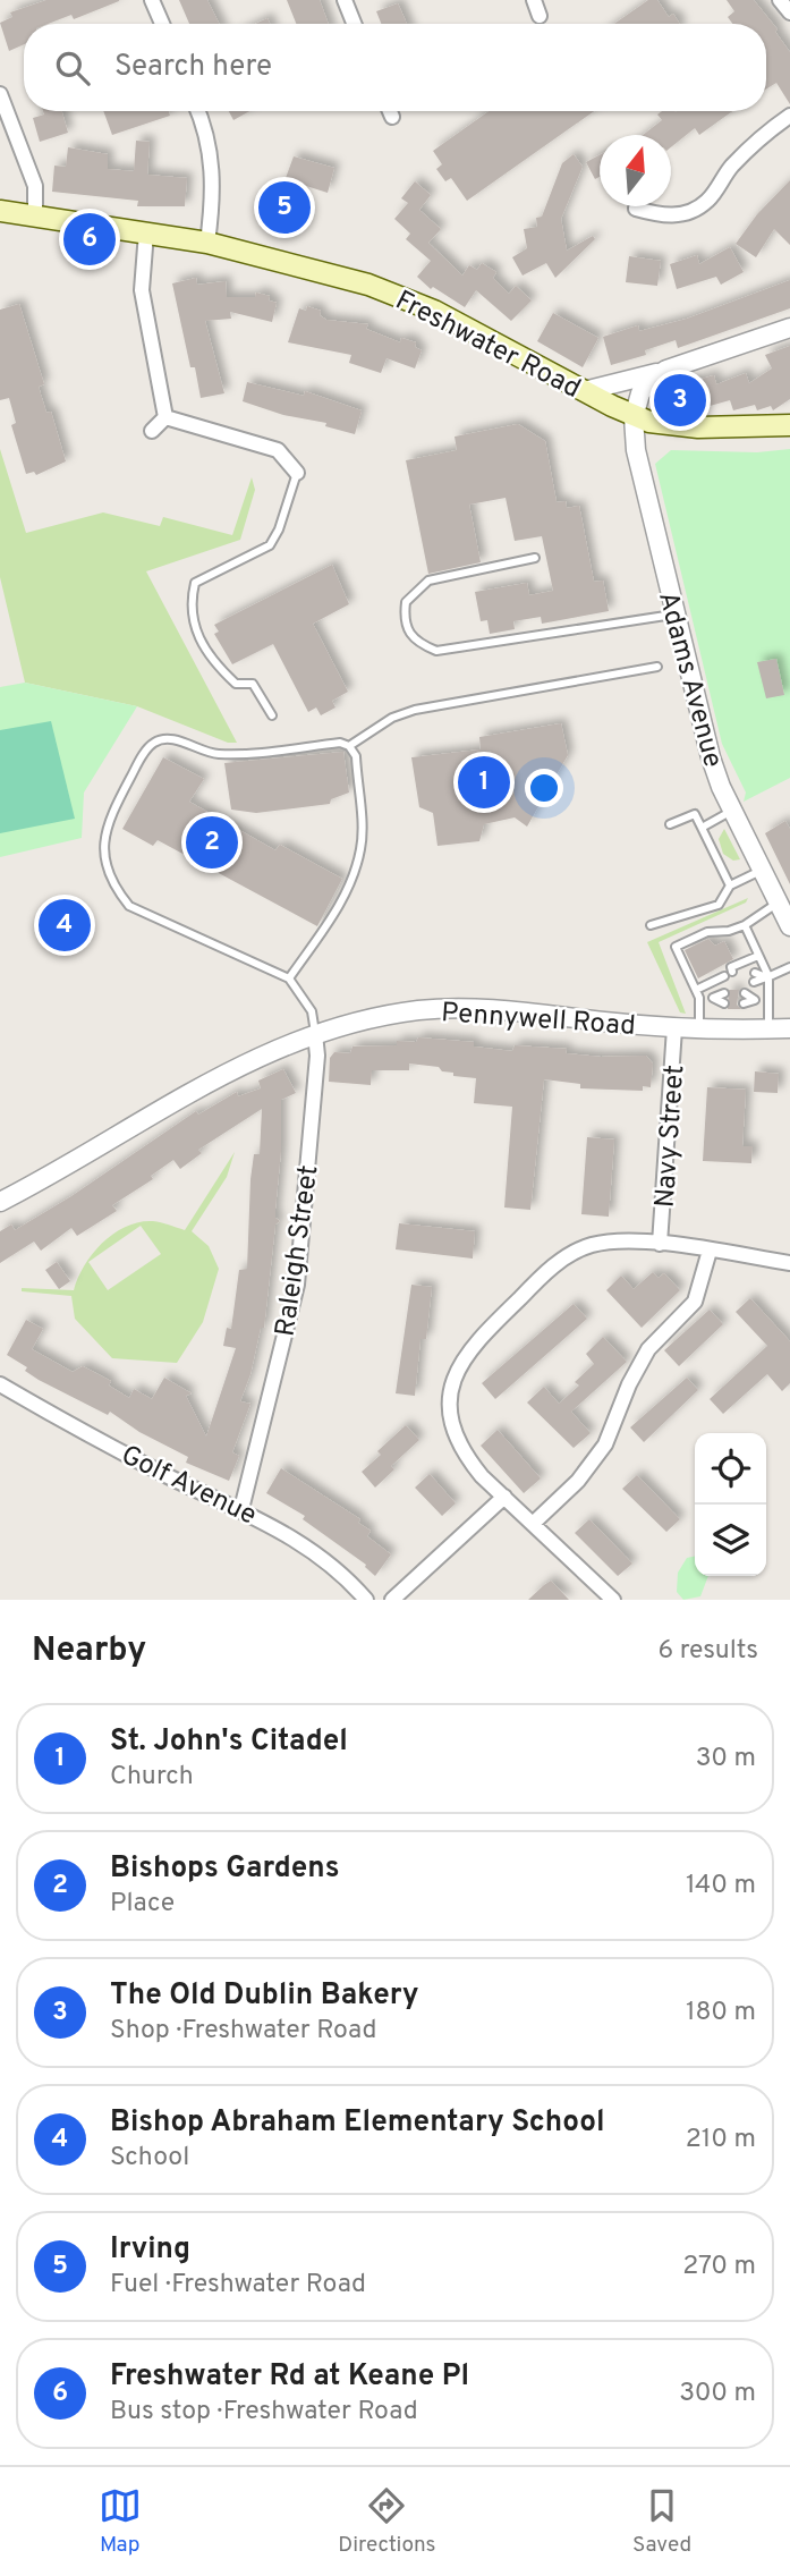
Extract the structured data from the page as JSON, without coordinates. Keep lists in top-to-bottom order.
{
  "streets": {
    "main road": ["Freshwater Road"],
    "street": [
      "Adams Avenue",
      "Pennywell Road",
      "Navy Street",
      "Raleigh Street",
      "Golf Avenue"
    ]
  },
  "crossings": [
    ["Freshwater Road", "Adams Avenue"],
    ["Pennywell Road", "Navy Street"],
    ["Pennywell Road", "Raleigh Street"],
    ["Raleigh Street", "Golf Avenue"]
  ],
  "north": "top",
  "page": {
    "search": "Search here",
    "pins": [
      "5",
      "6",
      "3",
      "1",
      "2",
      "4"
    ],
    "heading": ["Nearby", "6 results"],
    "list": [
      {
        "mark": "1",
        "name": "St. John's Citadel",
        "note": "Church",
        "value": "30 m"
      },
      {
        "mark": "2",
        "name": "Bishops Gardens",
        "note": "Place",
        "value": "140 m"
      },
      {
        "mark": "3",
        "name": "The Old Dublin Bakery",
        "note": "Shop · Freshwater Road",
        "value": "180 m"
      },
      {
        "mark": "4",
        "name": "Bishop Abraham Elementary School",
        "note": "School",
        "value": "210 m"
      },
      {
        "mark": "5",
        "name": "Irving",
        "note": "Fuel · Freshwater Road",
        "value": "270 m"
      },
      {
        "mark": "6",
        "name": "Freshwater Rd at Keane Pl",
        "note": "Bus stop · Freshwater Road",
        "value": "300 m"
      }
    ],
    "nav": ["Map", "Directions", "Saved"]
  }
}
